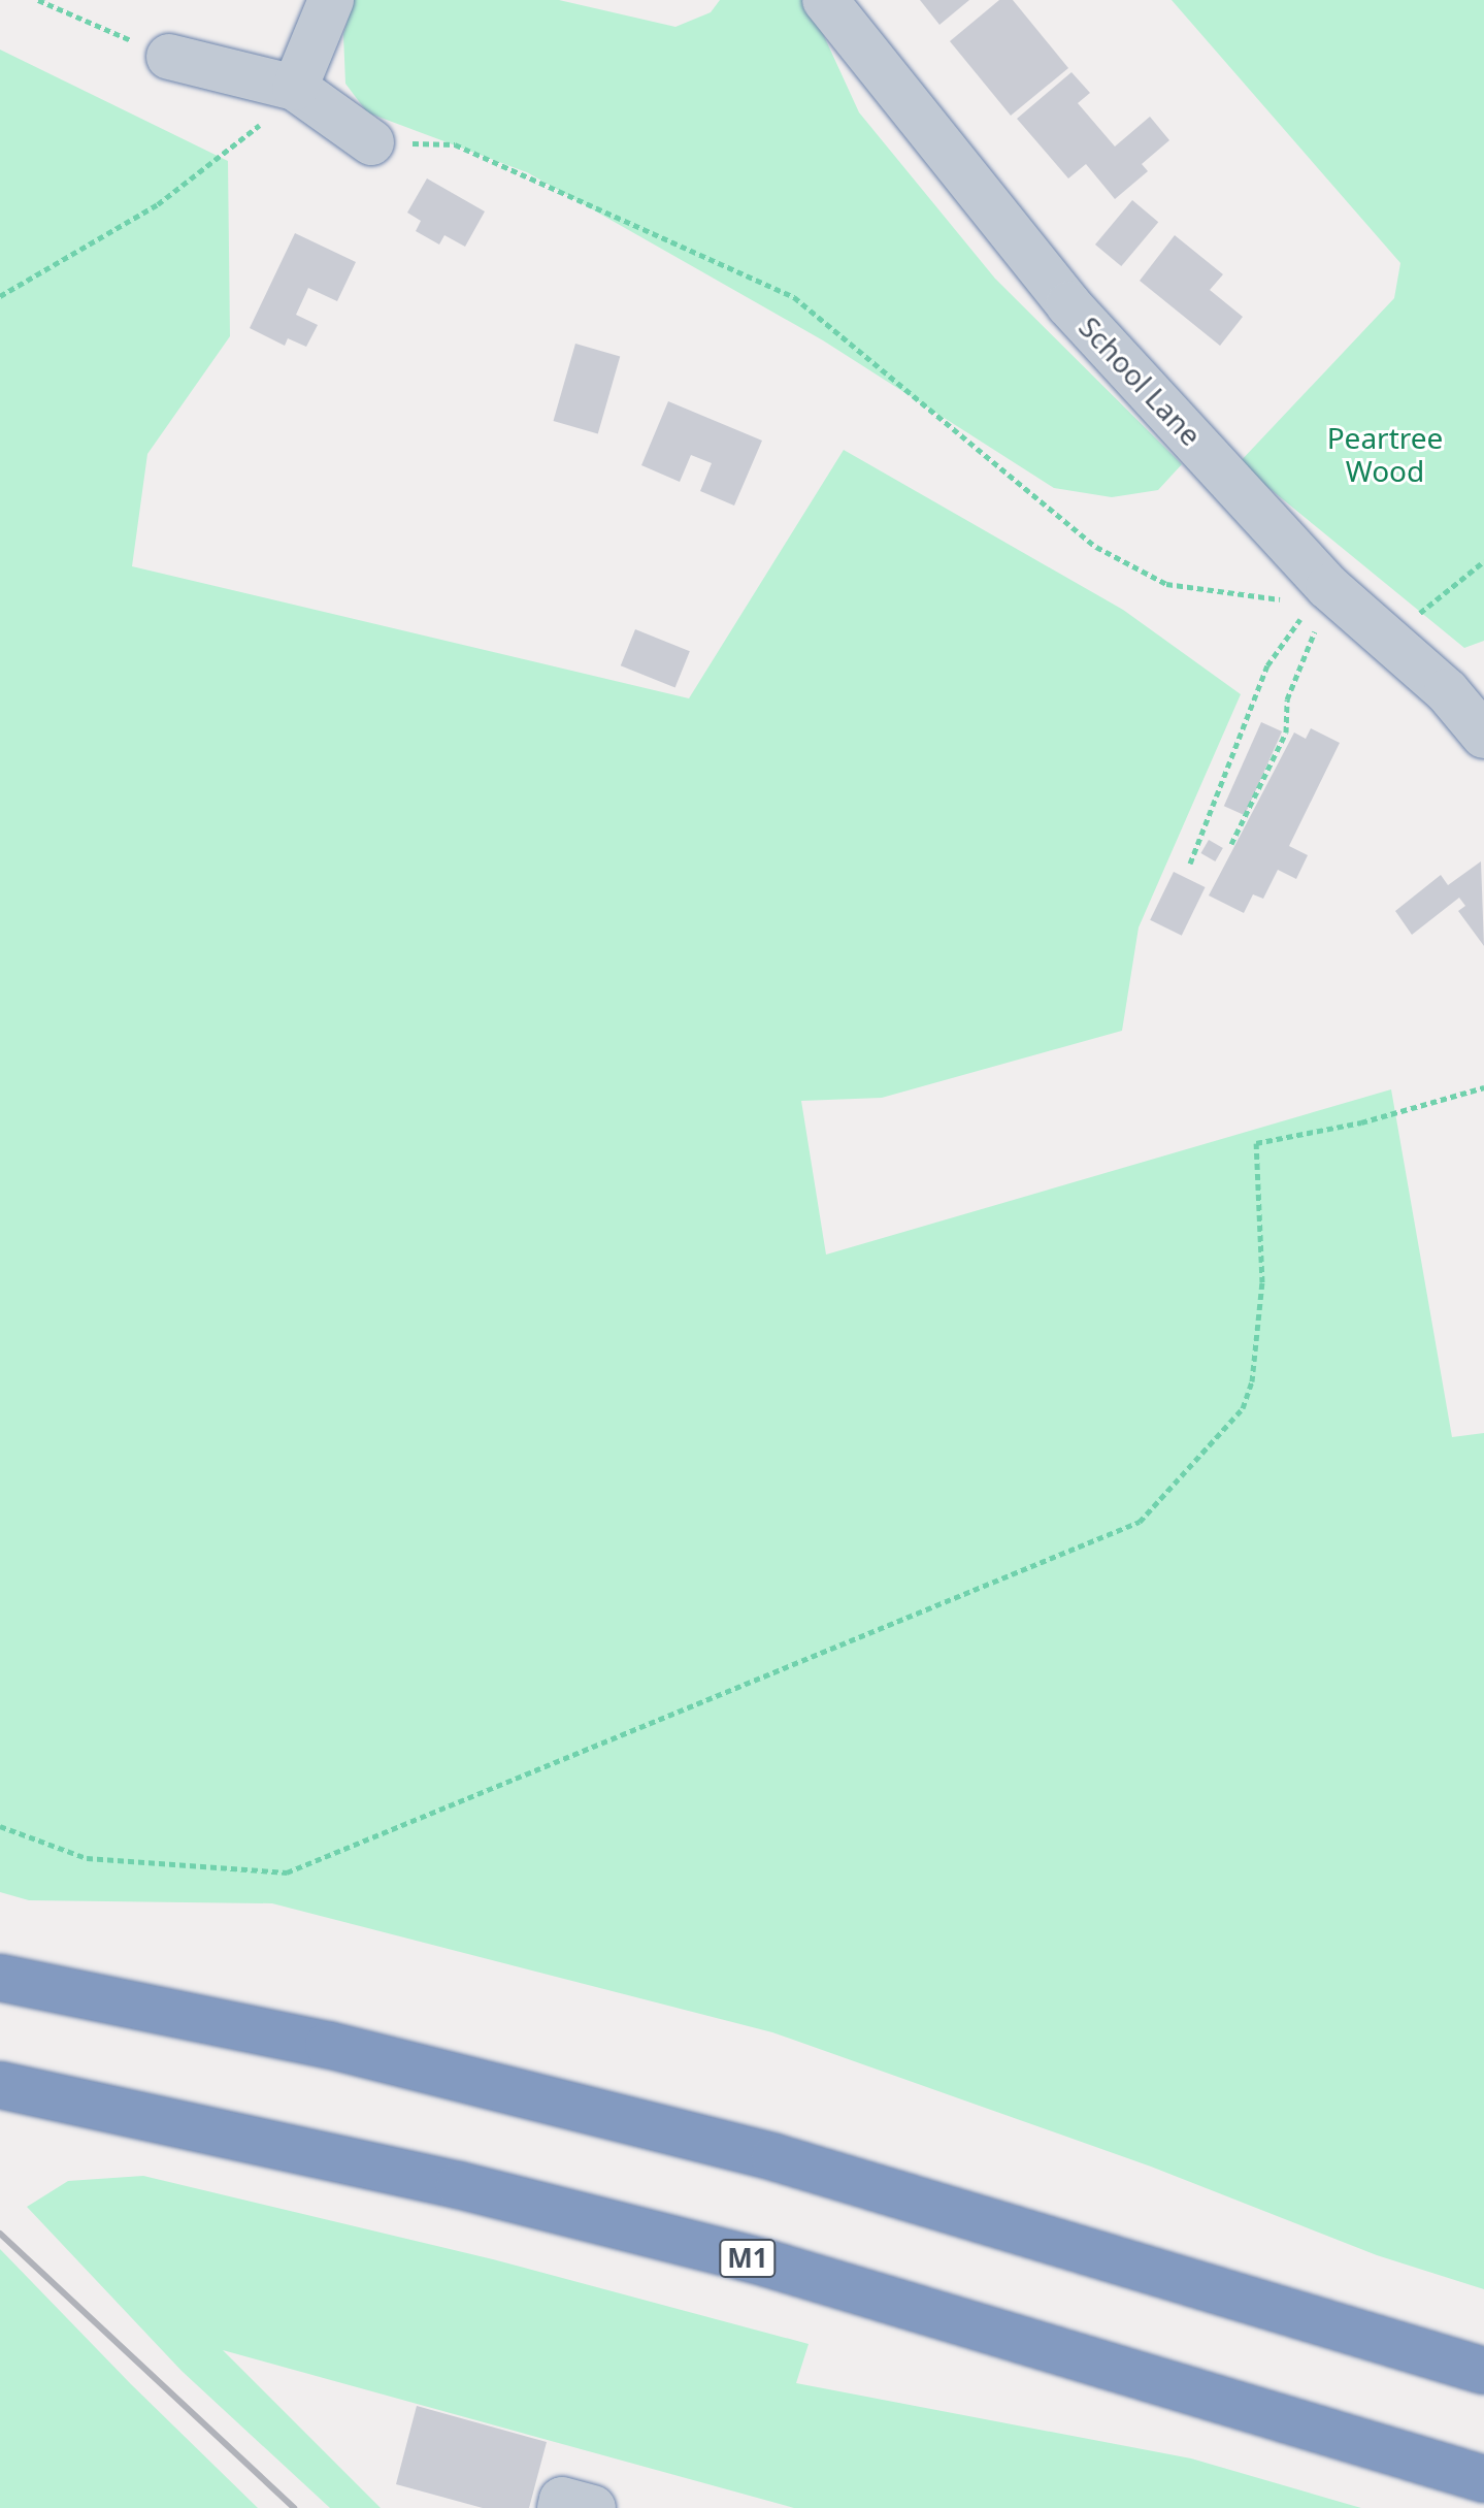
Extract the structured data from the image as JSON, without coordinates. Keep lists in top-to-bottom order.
{
  "streets": {
    "highway": ["M1"],
    "street": ["School Lane"]
  },
  "parks": ["Peartree Wood"]
}
